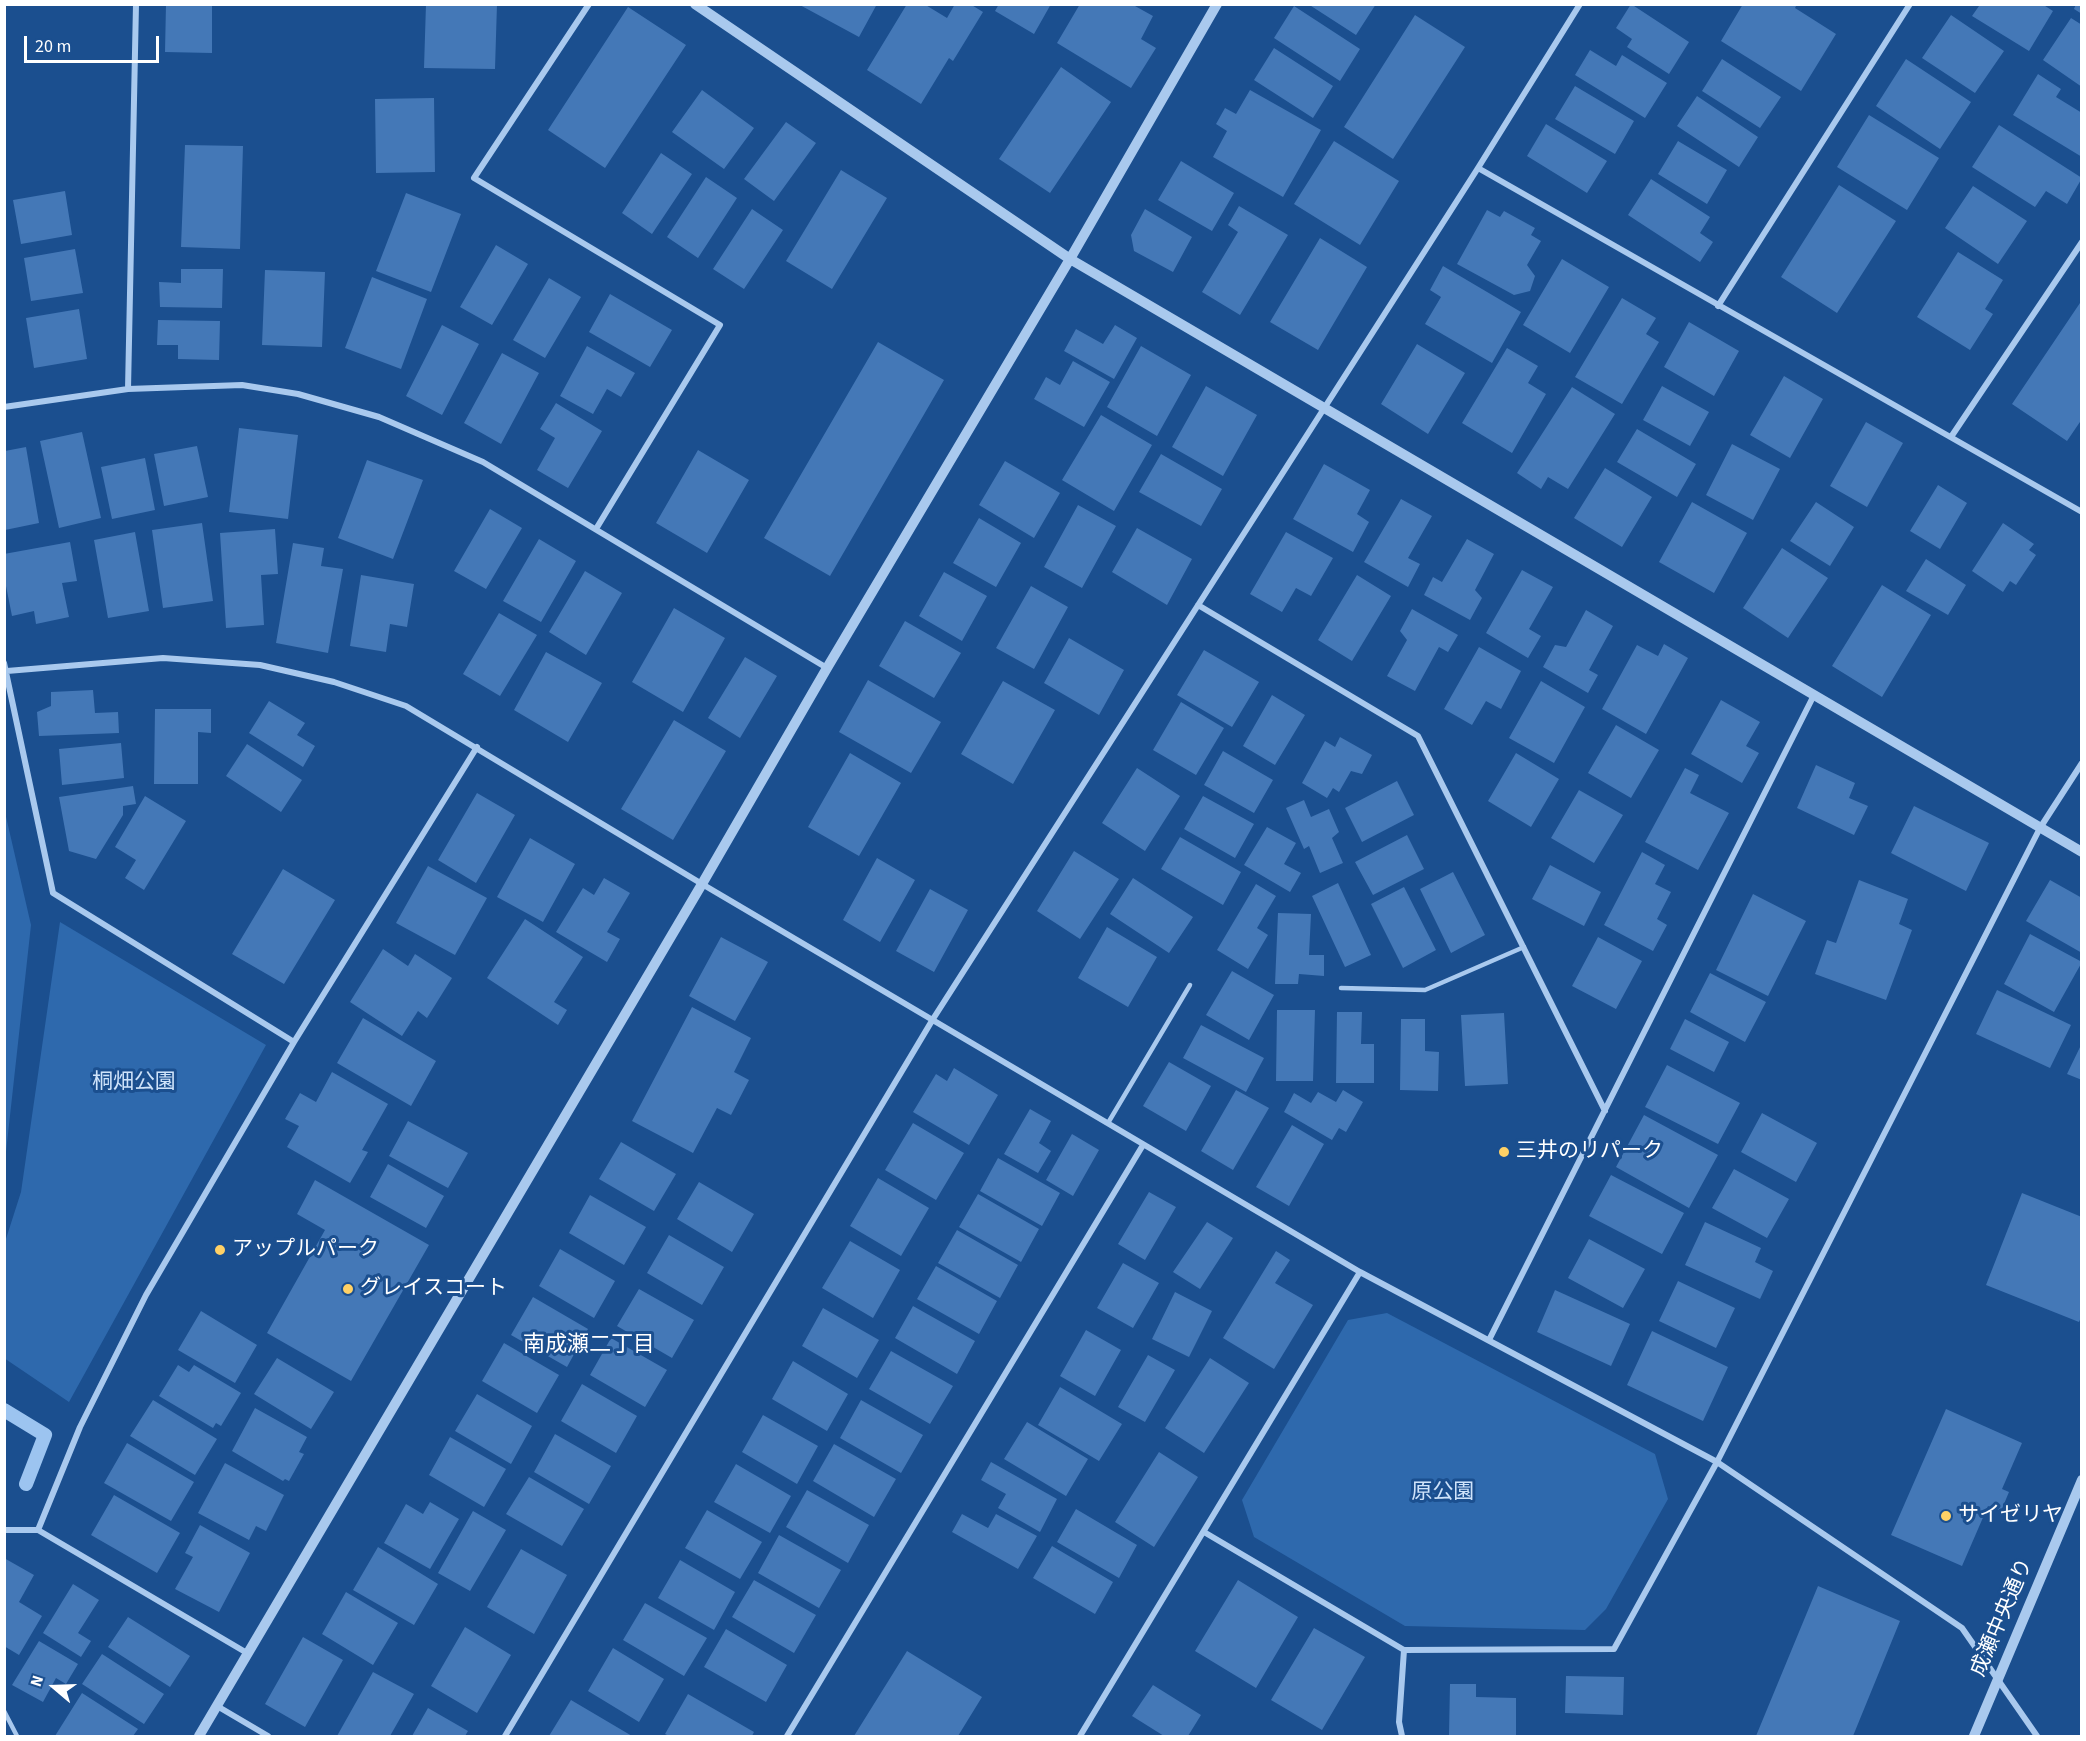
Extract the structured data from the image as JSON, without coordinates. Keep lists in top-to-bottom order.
{
  "streets": {
    "street": ["成瀬中央通り"]
  },
  "districts": ["南成瀬二丁目"],
  "parks": ["桐畑公園", "原公園"],
  "places": [
    "三井のリパーク",
    "アップルパーク",
    "グレイスコート",
    "サイゼリヤ"
  ],
  "scale_bar": "20 m",
  "north": "left"
}
